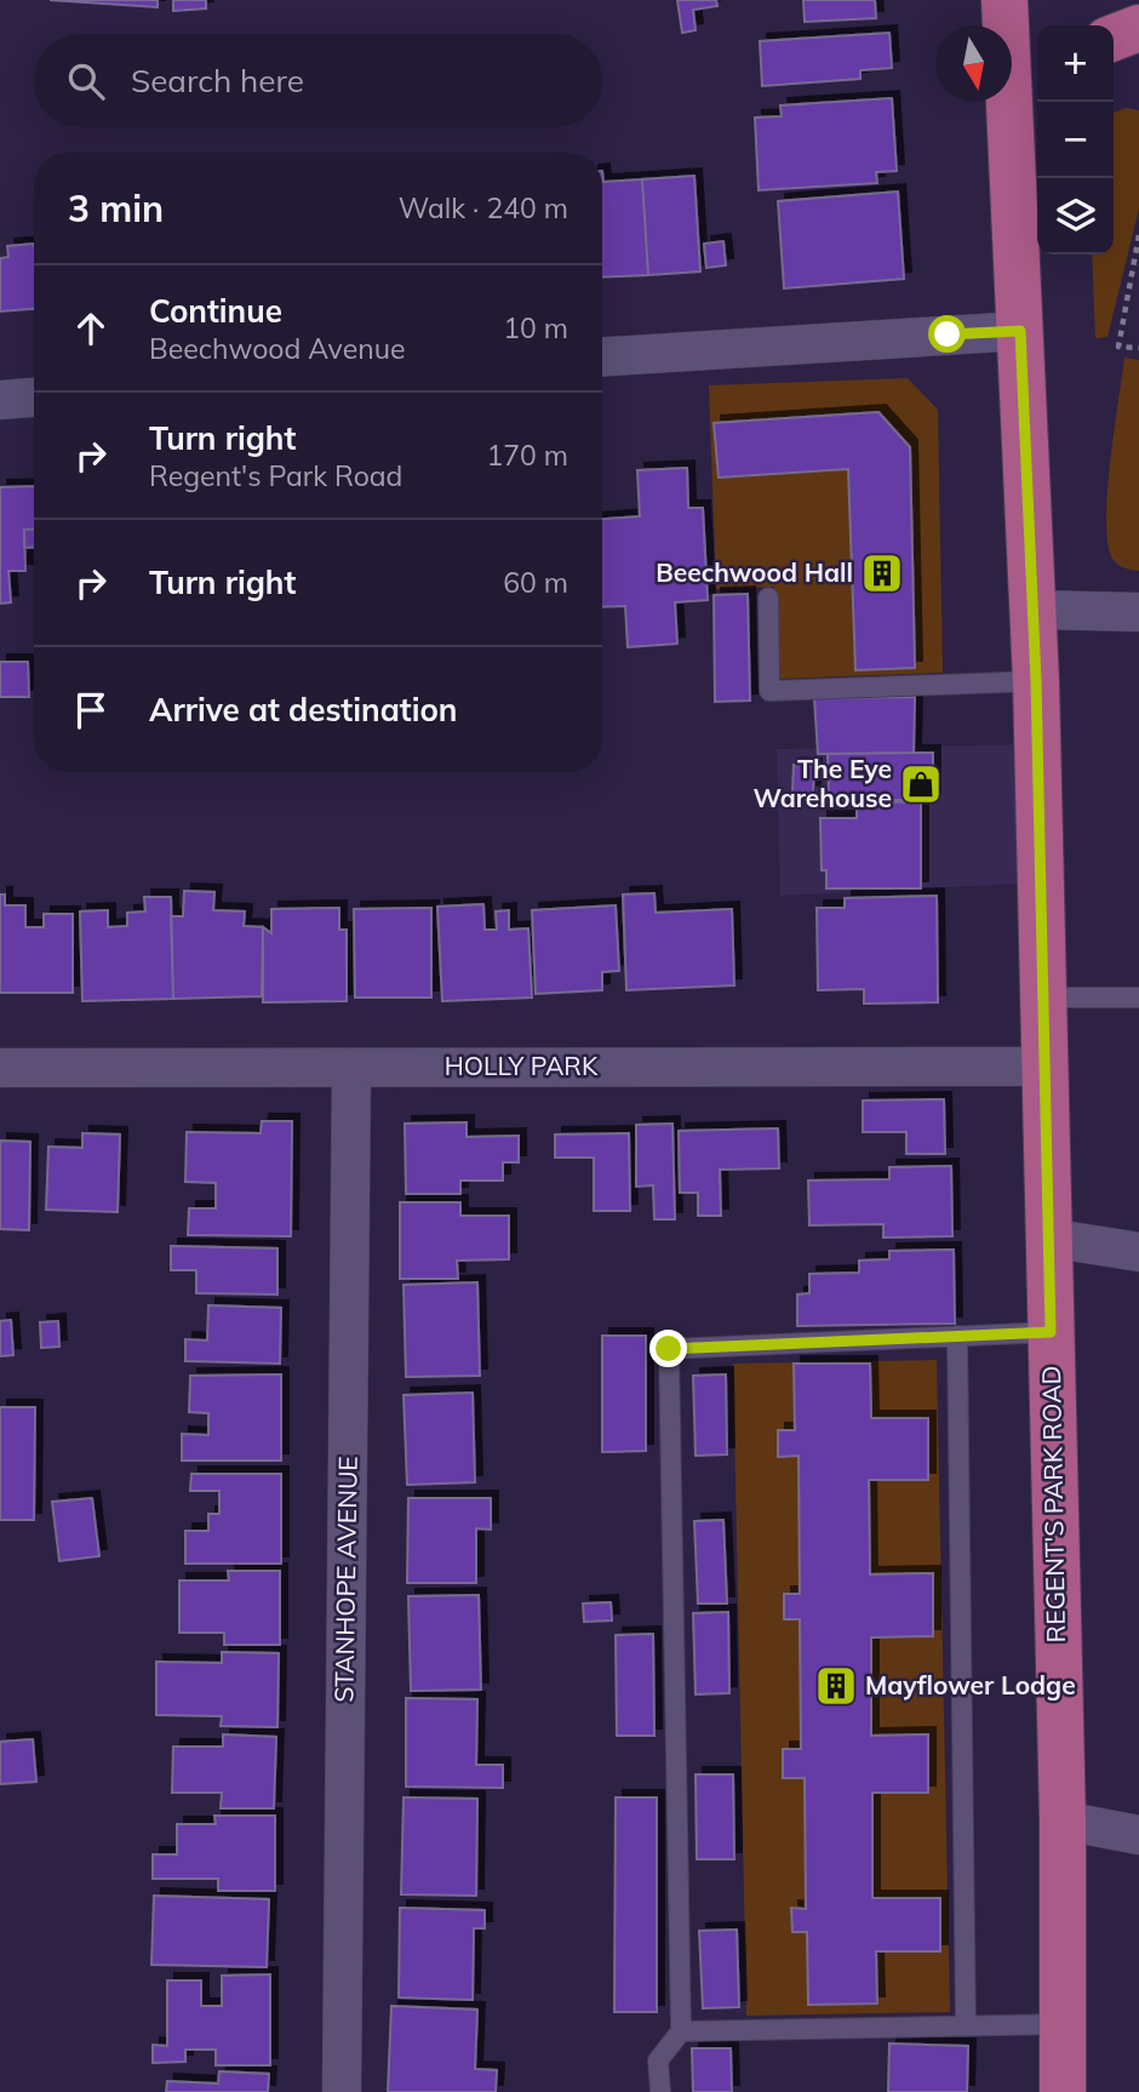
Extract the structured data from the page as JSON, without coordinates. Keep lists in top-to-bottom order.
{
  "streets": {
    "main road": ["REGENT'S PARK ROAD"],
    "street": ["HOLLY PARK", "STANHOPE AVENUE"]
  },
  "crossings": [
    ["HOLLY PARK", "REGENT'S PARK ROAD"],
    ["HOLLY PARK", "STANHOPE AVENUE"]
  ],
  "places": {
    "building": ["Beechwood Hall", "Mayflower Lodge"],
    "shop": ["The Eye Warehouse"]
  },
  "north": "bottom",
  "page": {
    "map_buttons": ["+", "−"],
    "search": "Search here",
    "heading": ["3 min", "Walk · 240 m"],
    "list": [
      ["Continue", "Beechwood Avenue", "10 m"],
      ["Turn right", "Regent's Park Road", "170 m"],
      ["Turn right", "60 m"],
      "Arrive at destination"
    ]
  }
}
